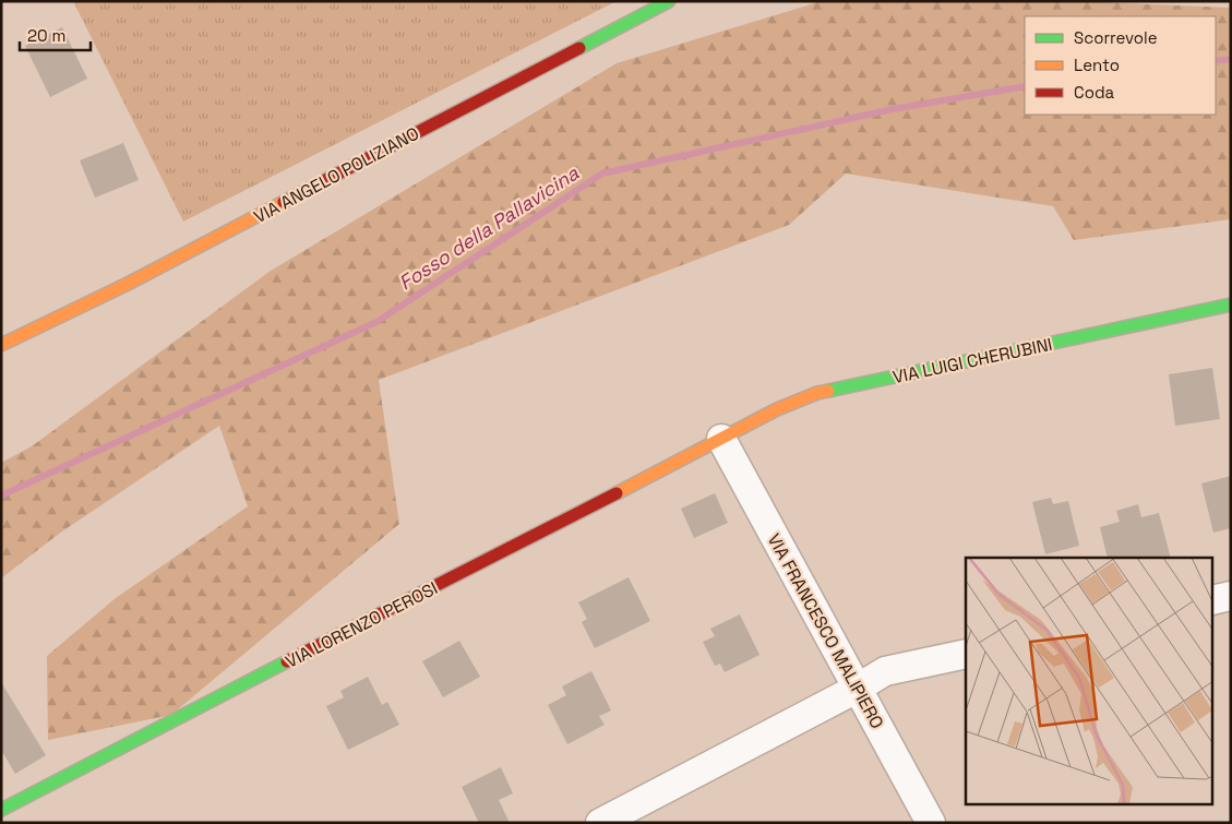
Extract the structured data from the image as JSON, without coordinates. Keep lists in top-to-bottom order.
{
  "streets": {
    "street": [
      "VIA ANGELO POLIZIANO",
      "VIA LUIGI CHERUBINI",
      "VIA LORENZO PEROSI",
      "VIA FRANCESCO MALIPIERO"
    ]
  },
  "crossings": [
    ["VIA LUIGI CHERUBINI", "VIA LORENZO PEROSI"],
    ["VIA LUIGI CHERUBINI", "VIA FRANCESCO MALIPIERO"],
    ["VIA LORENZO PEROSI", "VIA FRANCESCO MALIPIERO"]
  ],
  "water": ["Fosso della Pallavicina"],
  "legend": ["Scorrevole", "Lento", "Coda"],
  "scale_bar": "20 m"
}
